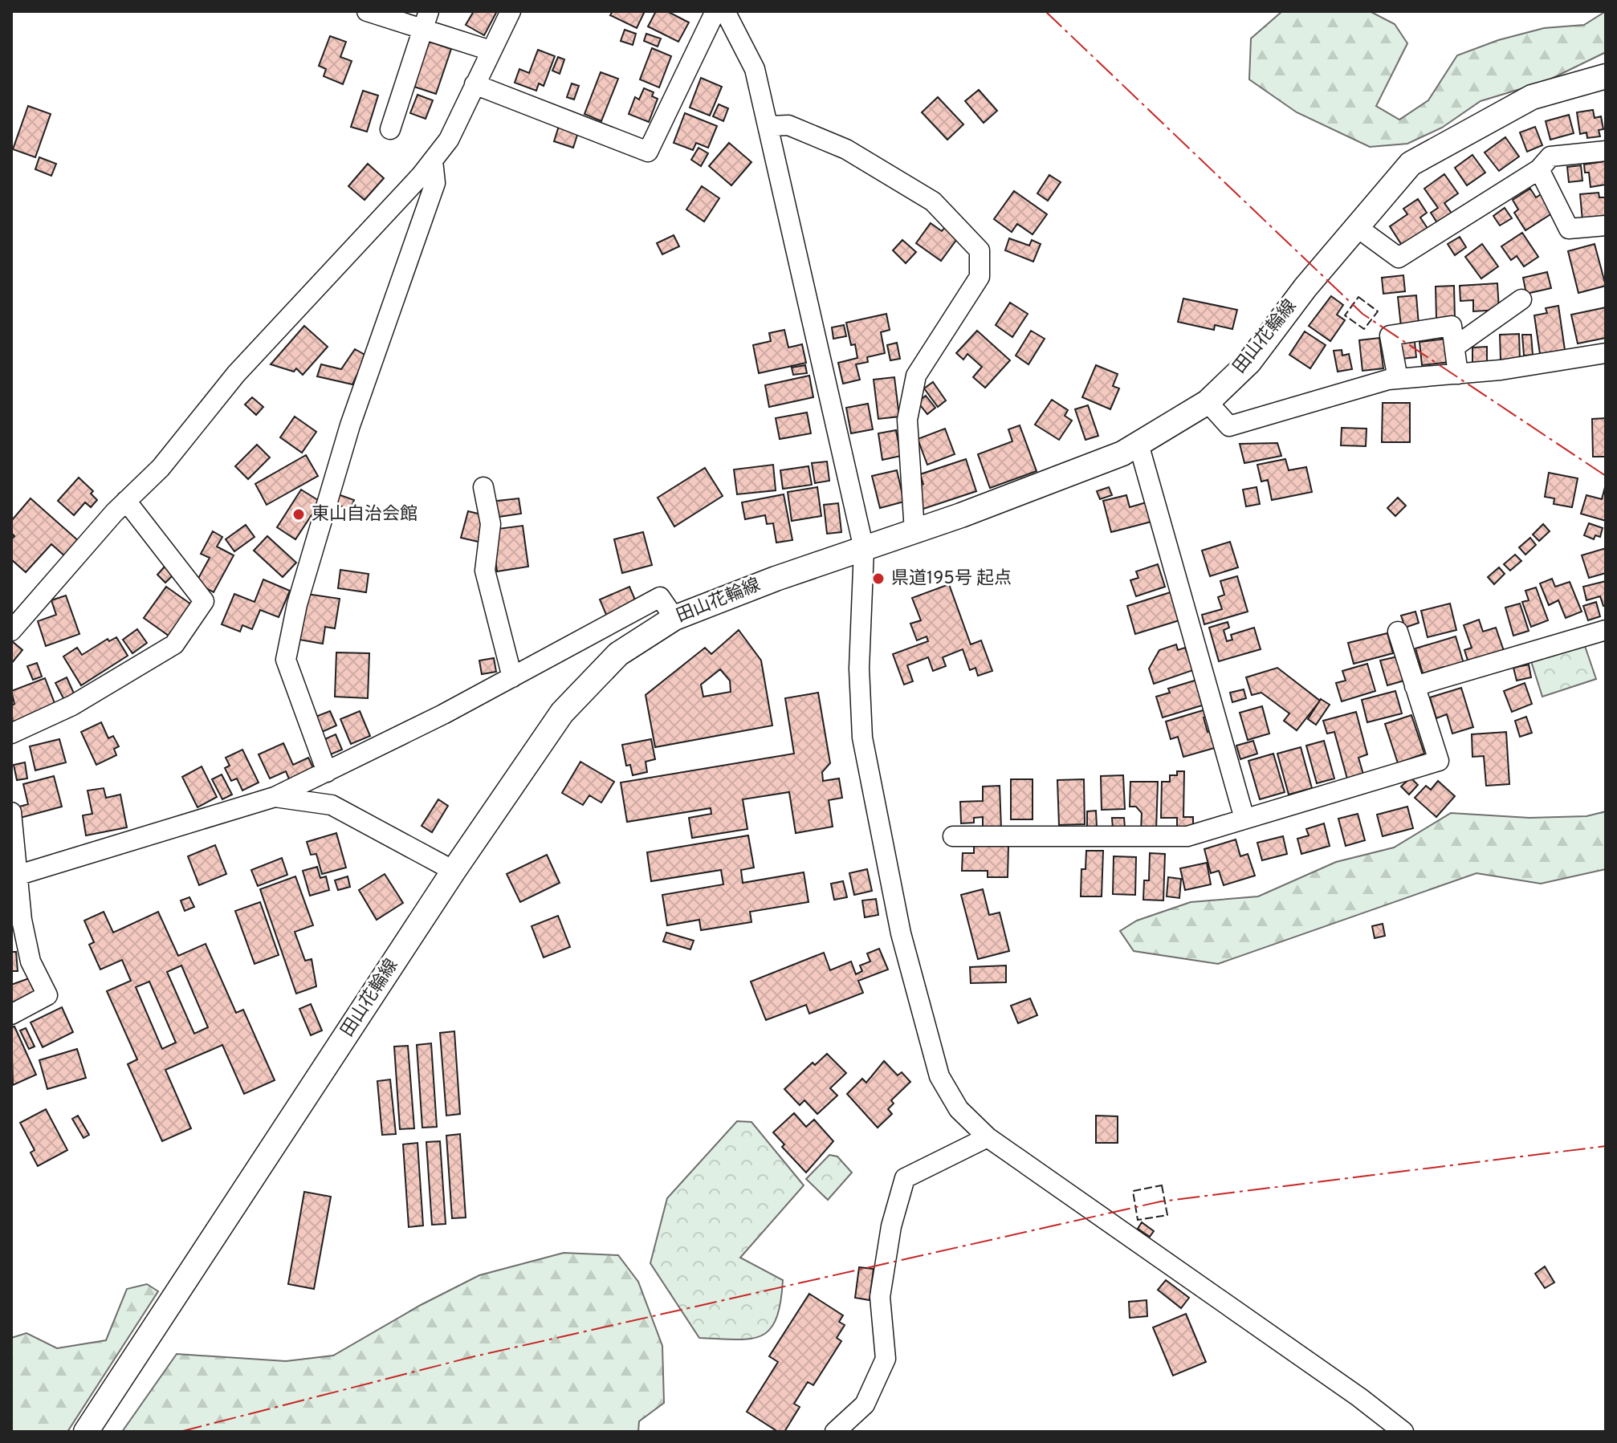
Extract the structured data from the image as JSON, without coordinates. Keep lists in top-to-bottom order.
{
  "streets": {
    "main road": ["田山花輪線"]
  },
  "places": ["東山自治会館", "県道195号 起点"]
}
